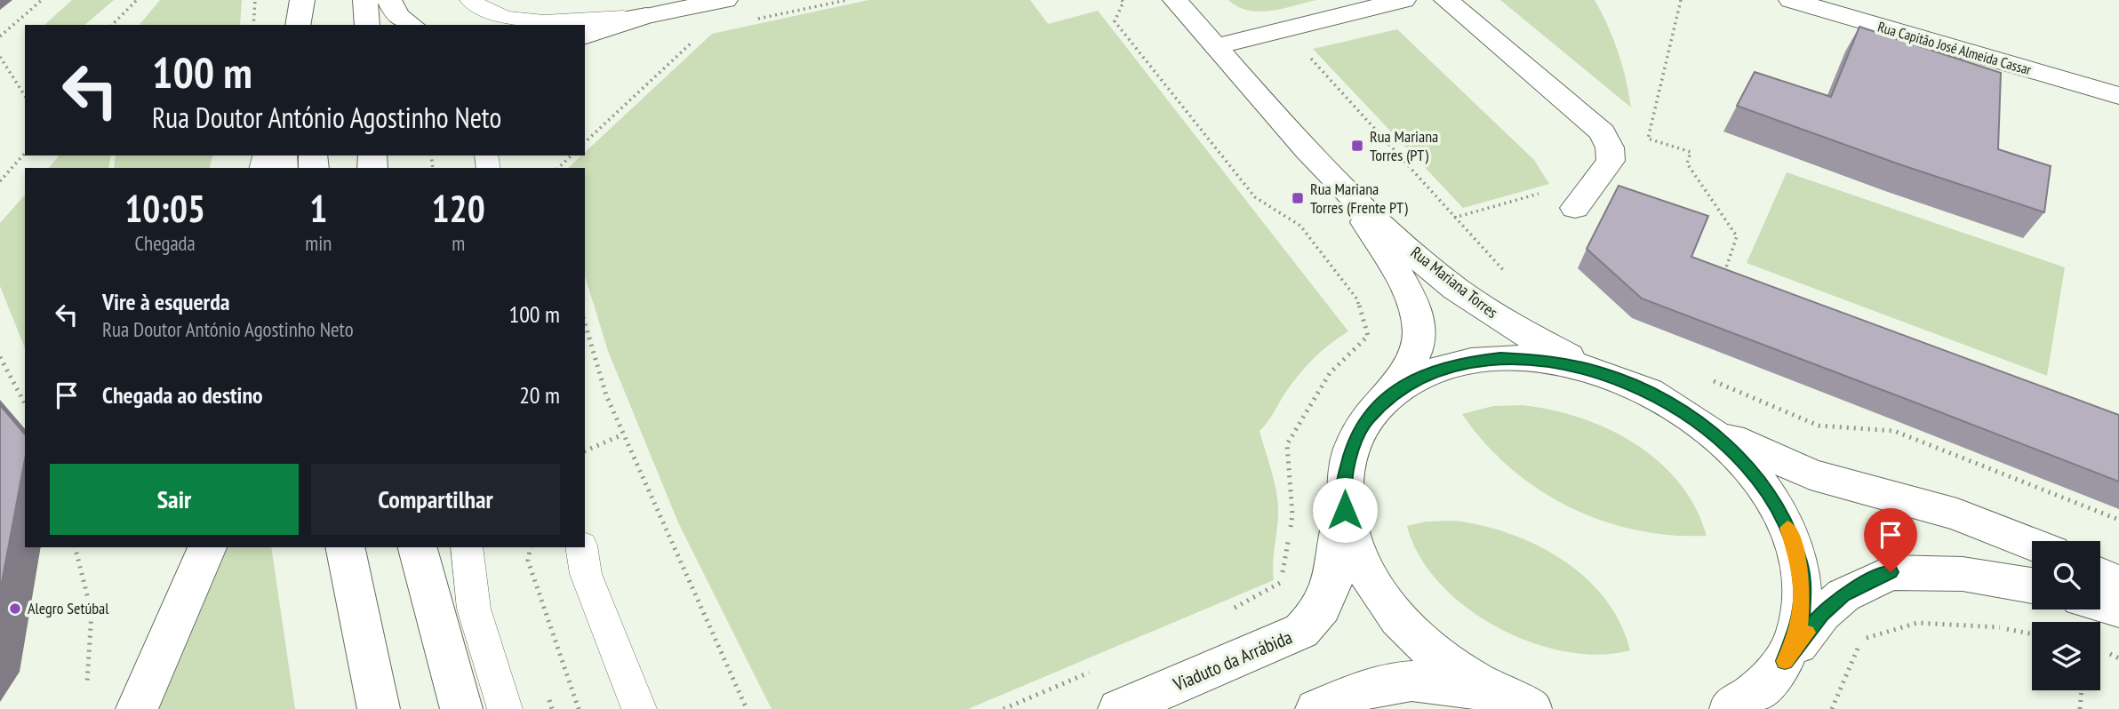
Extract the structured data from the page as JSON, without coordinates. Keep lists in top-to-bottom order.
{
  "streets": {
    "street": ["Rua Capitão José Almeida Cassar", "Rua Mariana Torres", "Viaduto da Arrábida"]
  },
  "places": {
    "transit": ["Rua Mariana Torres (PT)", "Rua Mariana Torres (Frente PT)"],
    "other": ["Alegro Setúbal"]
  },
  "page": {
    "turn": ["100 m", "Rua Doutor António Agostinho Neto"],
    "eta": [
      "10:05",
      "Chegada",
      "1",
      "min",
      "120",
      "m"
    ],
    "list": [
      {
        "name": "Vire à esquerda",
        "note": "Rua Doutor António Agostinho Neto",
        "value": "100 m"
      },
      {
        "name": "Chegada ao destino",
        "value": "20 m"
      }
    ],
    "buttons": ["Sair", "Compartilhar"]
  }
}
